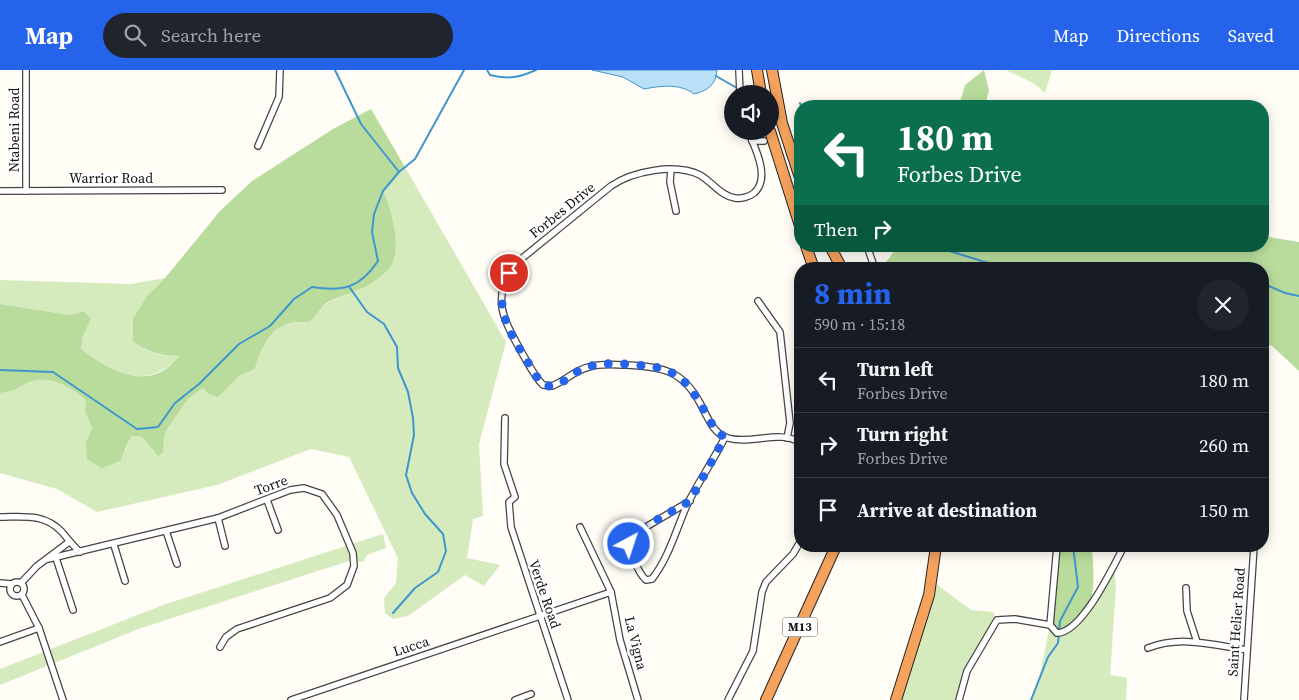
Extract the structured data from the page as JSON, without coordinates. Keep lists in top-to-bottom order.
{
  "streets": {
    "highway": ["M13"],
    "street": [
      "Ntabeni Road",
      "Warrior Road",
      "Forbes Drive",
      "Torre",
      "Verde Road",
      "Saint Helier Road",
      "La Vigna",
      "Lucca"
    ]
  },
  "crossings": [
    ["Ntabeni Road", "Warrior Road"],
    ["Verde Road", "Lucca"]
  ],
  "page": {
    "header": "Map",
    "search": "Search here",
    "nav": ["Map", "Directions", "Saved"],
    "turn": ["180 m", "Forbes Drive"],
    "then": "Then",
    "heading": ["8 min", "590 m · 15:18"],
    "list": [
      {
        "name": "Turn left",
        "note": "Forbes Drive",
        "value": "180 m"
      },
      {
        "name": "Turn right",
        "note": "Forbes Drive",
        "value": "260 m"
      },
      {
        "name": "Arrive at destination",
        "value": "150 m"
      }
    ]
  }
}
